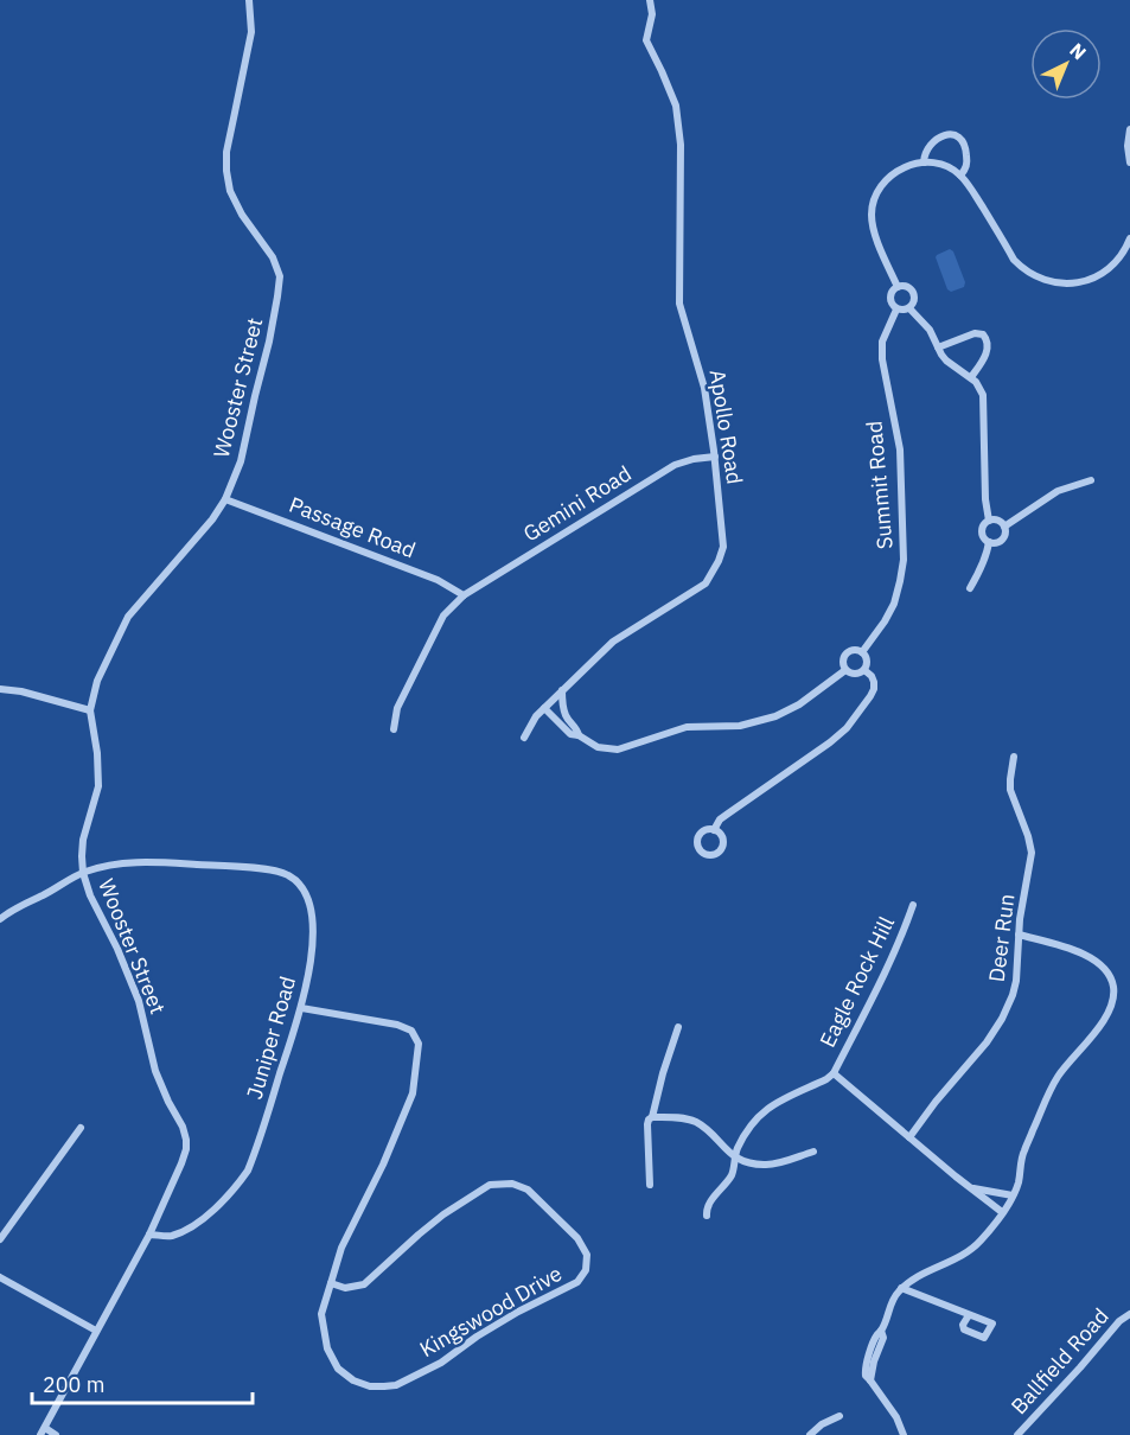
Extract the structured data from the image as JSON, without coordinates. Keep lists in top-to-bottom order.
{
  "streets": {
    "street": [
      "Wooster Street",
      "Apollo Road",
      "Summit Road",
      "Gemini Road",
      "Passage Road",
      "Deer Run",
      "Eagle Rock Hill",
      "Juniper Road",
      "Kingswood Drive",
      "Ballfield Road"
    ]
  },
  "crossings": [
    ["Wooster Street", "Passage Road"],
    ["Wooster Street", "Juniper Road"],
    ["Apollo Road", "Summit Road"],
    ["Apollo Road", "Gemini Road"],
    ["Gemini Road", "Passage Road"],
    ["Juniper Road", "Kingswood Drive"]
  ],
  "scale_bar": "200 m",
  "north": "top right"
}
